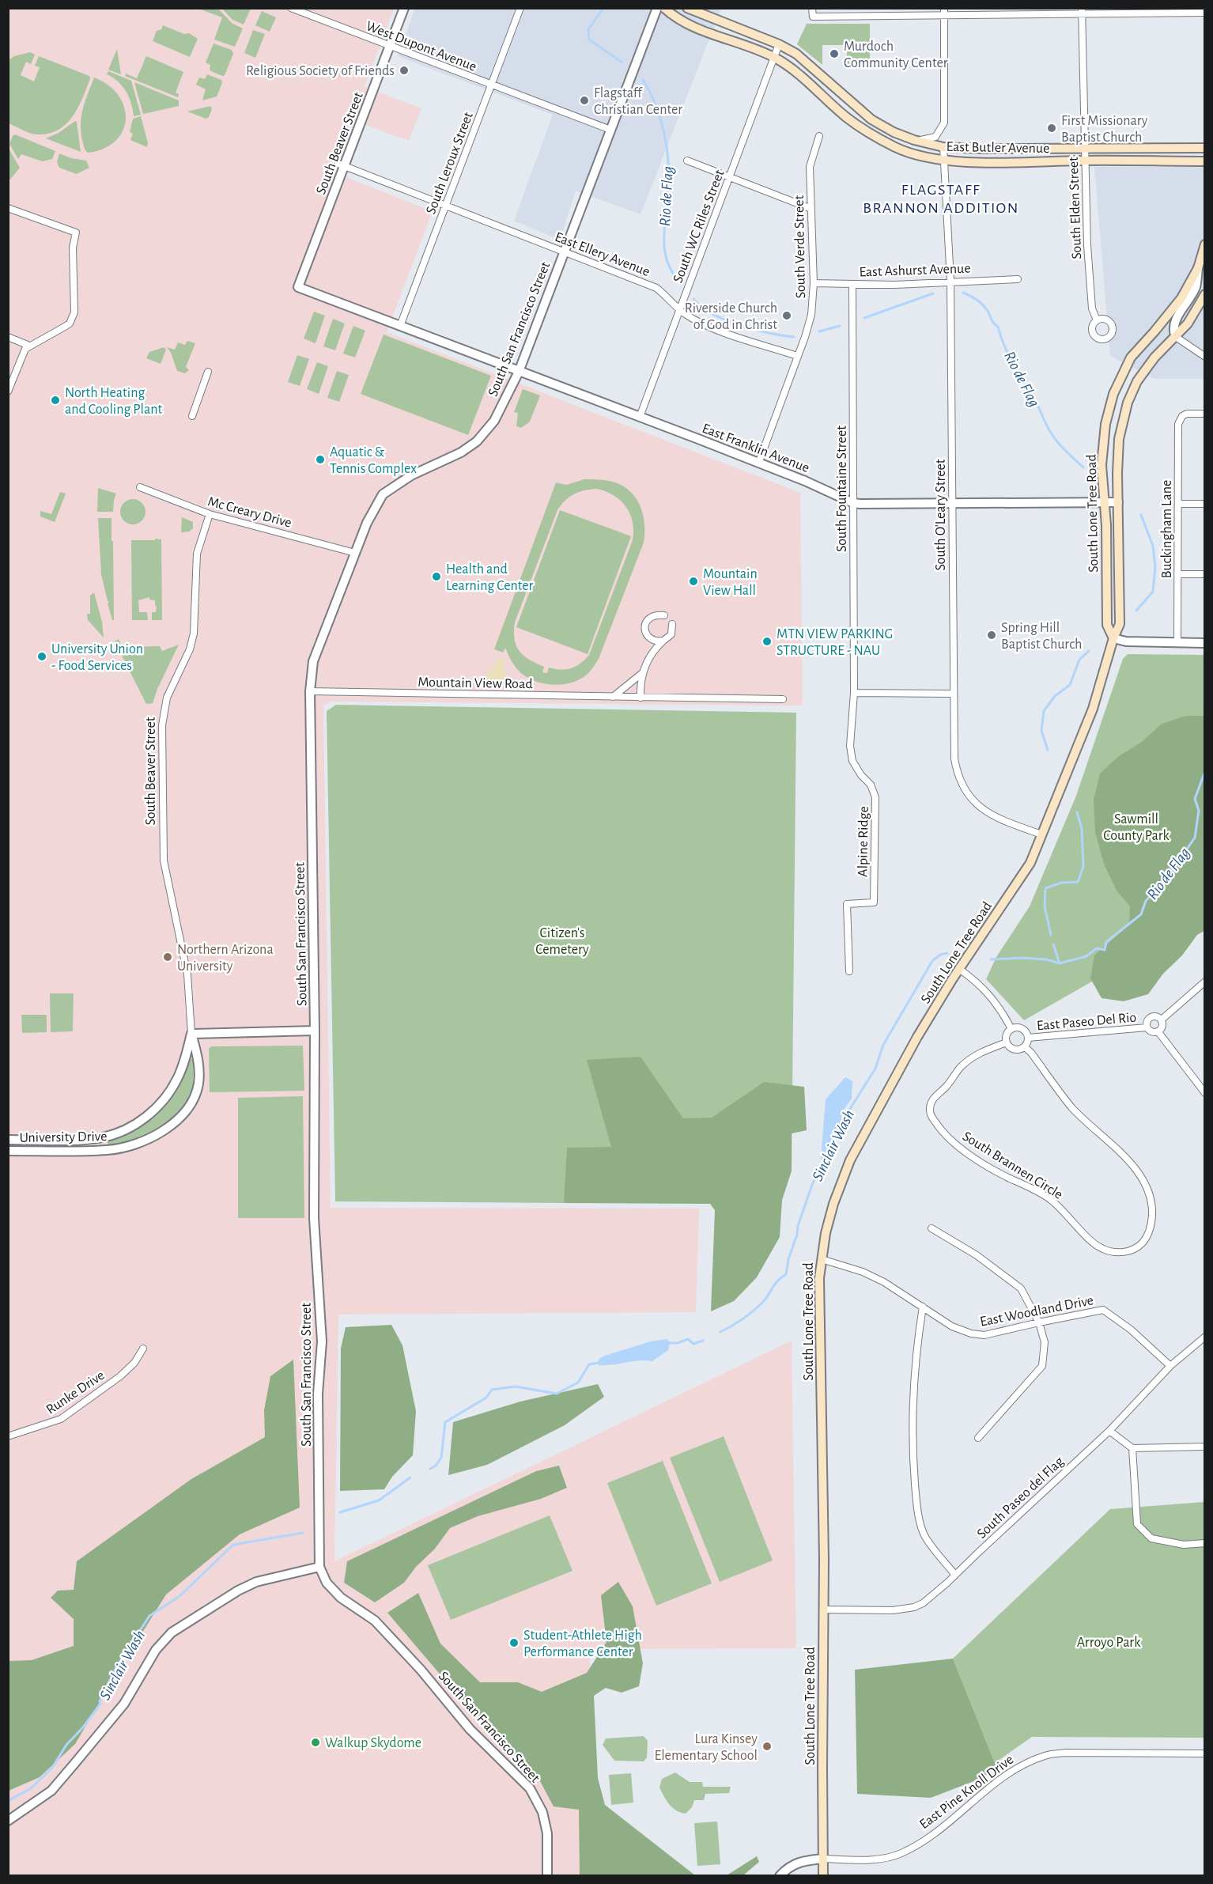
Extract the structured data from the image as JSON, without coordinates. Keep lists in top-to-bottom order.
{
  "streets": {
    "main road": ["East Butler Avenue", "South Lone Tree Road"],
    "street": [
      "West Dupont Avenue",
      "South Beaver Street",
      "South Leroux Street",
      "South Elden Street",
      "South WC Riles Street",
      "South Verde Street",
      "East Ellery Avenue",
      "East Ashurst Avenue",
      "South San Francisco Street",
      "East Franklin Avenue",
      "South Fountaine Street",
      "Mc Creary Drive",
      "South O'Leary Street",
      "Buckingham Lane",
      "Mountain View Road",
      "Alpine Ridge",
      "East Paseo Del Rio",
      "University Drive",
      "South Brannen Circle",
      "East Woodland Drive",
      "Runke Drive",
      "South Paseo del Flag",
      "East Pine Knoll Drive"
    ]
  },
  "crossings": [
    ["West Dupont Avenue", "South Beaver Street"],
    ["West Dupont Avenue", "South Leroux Street"],
    ["West Dupont Avenue", "South San Francisco Street"],
    ["South Beaver Street", "East Ellery Avenue"],
    ["South Beaver Street", "East Franklin Avenue"],
    ["South Beaver Street", "Mc Creary Drive"],
    ["South Beaver Street", "University Drive"],
    ["East Butler Avenue", "South Elden Street"],
    ["East Butler Avenue", "South WC Riles Street"],
    ["East Butler Avenue", "South O'Leary Street"],
    ["South Leroux Street", "East Ellery Avenue"],
    ["South Leroux Street", "East Franklin Avenue"],
    ["South WC Riles Street", "East Ellery Avenue"],
    ["South WC Riles Street", "East Franklin Avenue"],
    ["South Verde Street", "East Ellery Avenue"],
    ["South Verde Street", "East Ashurst Avenue"],
    ["South Verde Street", "East Franklin Avenue"],
    ["East Ellery Avenue", "South San Francisco Street"],
    ["East Ashurst Avenue", "South Fountaine Street"],
    ["East Ashurst Avenue", "South O'Leary Street"],
    ["South San Francisco Street", "East Franklin Avenue"],
    ["South San Francisco Street", "Mc Creary Drive"],
    ["South San Francisco Street", "Mountain View Road"],
    ["East Franklin Avenue", "South Fountaine Street"],
    ["East Franklin Avenue", "South Lone Tree Road"],
    ["East Franklin Avenue", "South O'Leary Street"],
    ["South Fountaine Street", "Alpine Ridge"],
    ["South Lone Tree Road", "South O'Leary Street"],
    ["South Lone Tree Road", "East Woodland Drive"],
    ["South Lone Tree Road", "South Paseo del Flag"],
    ["South Lone Tree Road", "East Pine Knoll Drive"],
    ["East Paseo Del Rio", "South Brannen Circle"],
    ["East Woodland Drive", "South Paseo del Flag"]
  ],
  "districts": ["FLAGSTAFF BRANNON ADDITION"],
  "water": ["Rio de Flag", "Sinclair Wash"],
  "parks": ["Sawmill County Park", "Citizen's Cemetery", "Arroyo Park"],
  "places": [
    "Murdoch Community Center",
    "Religious Society of Friends",
    "Flagstaff Christian Center",
    "First Missionary Baptist Church",
    "Riverside Church of God in Christ",
    "North Heating and Cooling Plant",
    "Aquatic & Tennis Complex",
    "Health and Learning Center",
    "Mountain View Hall",
    "Spring Hill Baptist Church",
    "MTN VIEW PARKING STRUCTURE - NAU",
    "University Union - Food Services",
    "Northern Arizona University",
    "Student-Athlete High Performance Center",
    "Walkup Skydome",
    "Lura Kinsey Elementary School"
  ]
}
